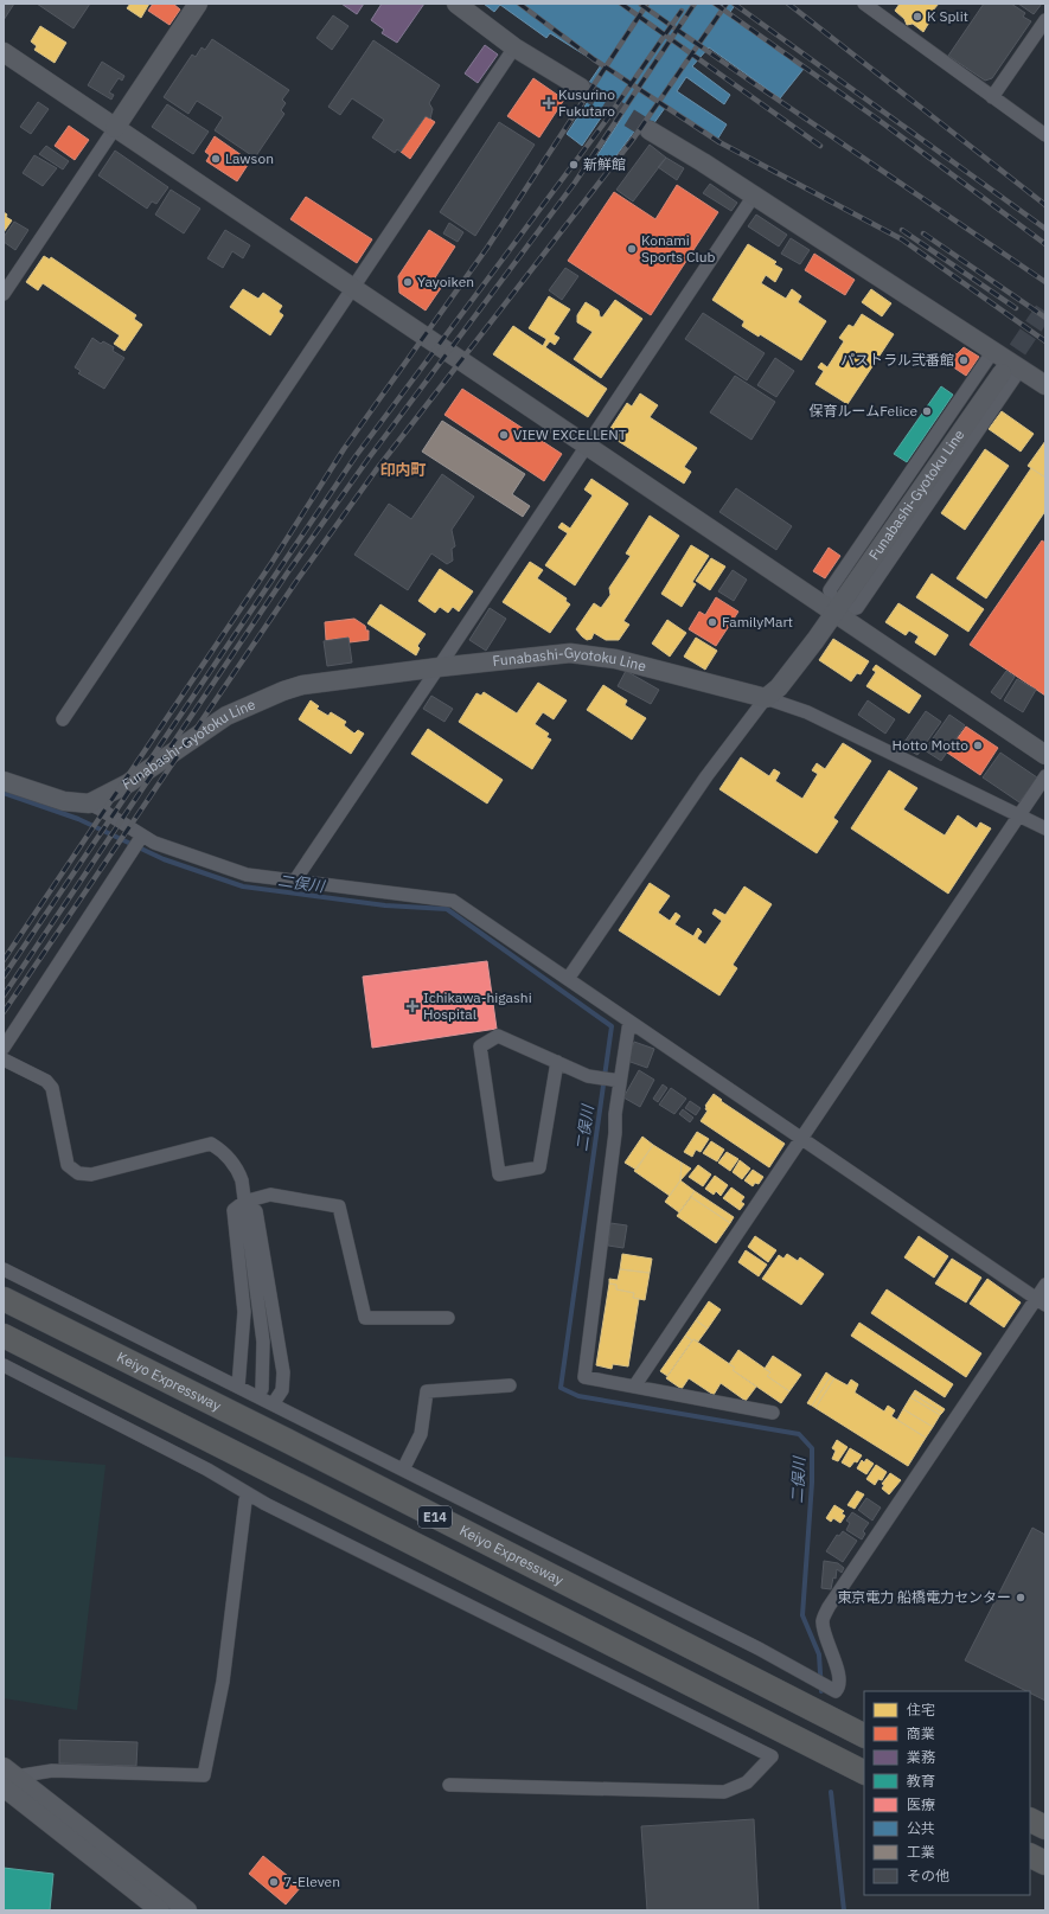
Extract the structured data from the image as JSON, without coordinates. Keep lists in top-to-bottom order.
{
  "streets": {
    "highway": ["Keiyo Expressway", "E14"],
    "street": ["Funabashi-Gyotoku Line"]
  },
  "districts": ["印内町"],
  "water": ["二俣川"],
  "places": {
    "other": [
      "K Split",
      "Lawson",
      "新鮮館",
      "Konami Sports Club",
      "Yayoiken",
      "パストラル弐番館",
      "保育ルームFelice",
      "VIEW EXCELLENT",
      "FamilyMart",
      "Hotto Motto",
      "東京電力 船橋電力センター",
      "7-Eleven"
    ],
    "health": ["Kusurino Fukutaro", "Ichikawa-higashi Hospital"]
  },
  "legend": [
    "住宅",
    "商業",
    "業務",
    "教育",
    "医療",
    "公共",
    "工業",
    "その他"
  ]
}
